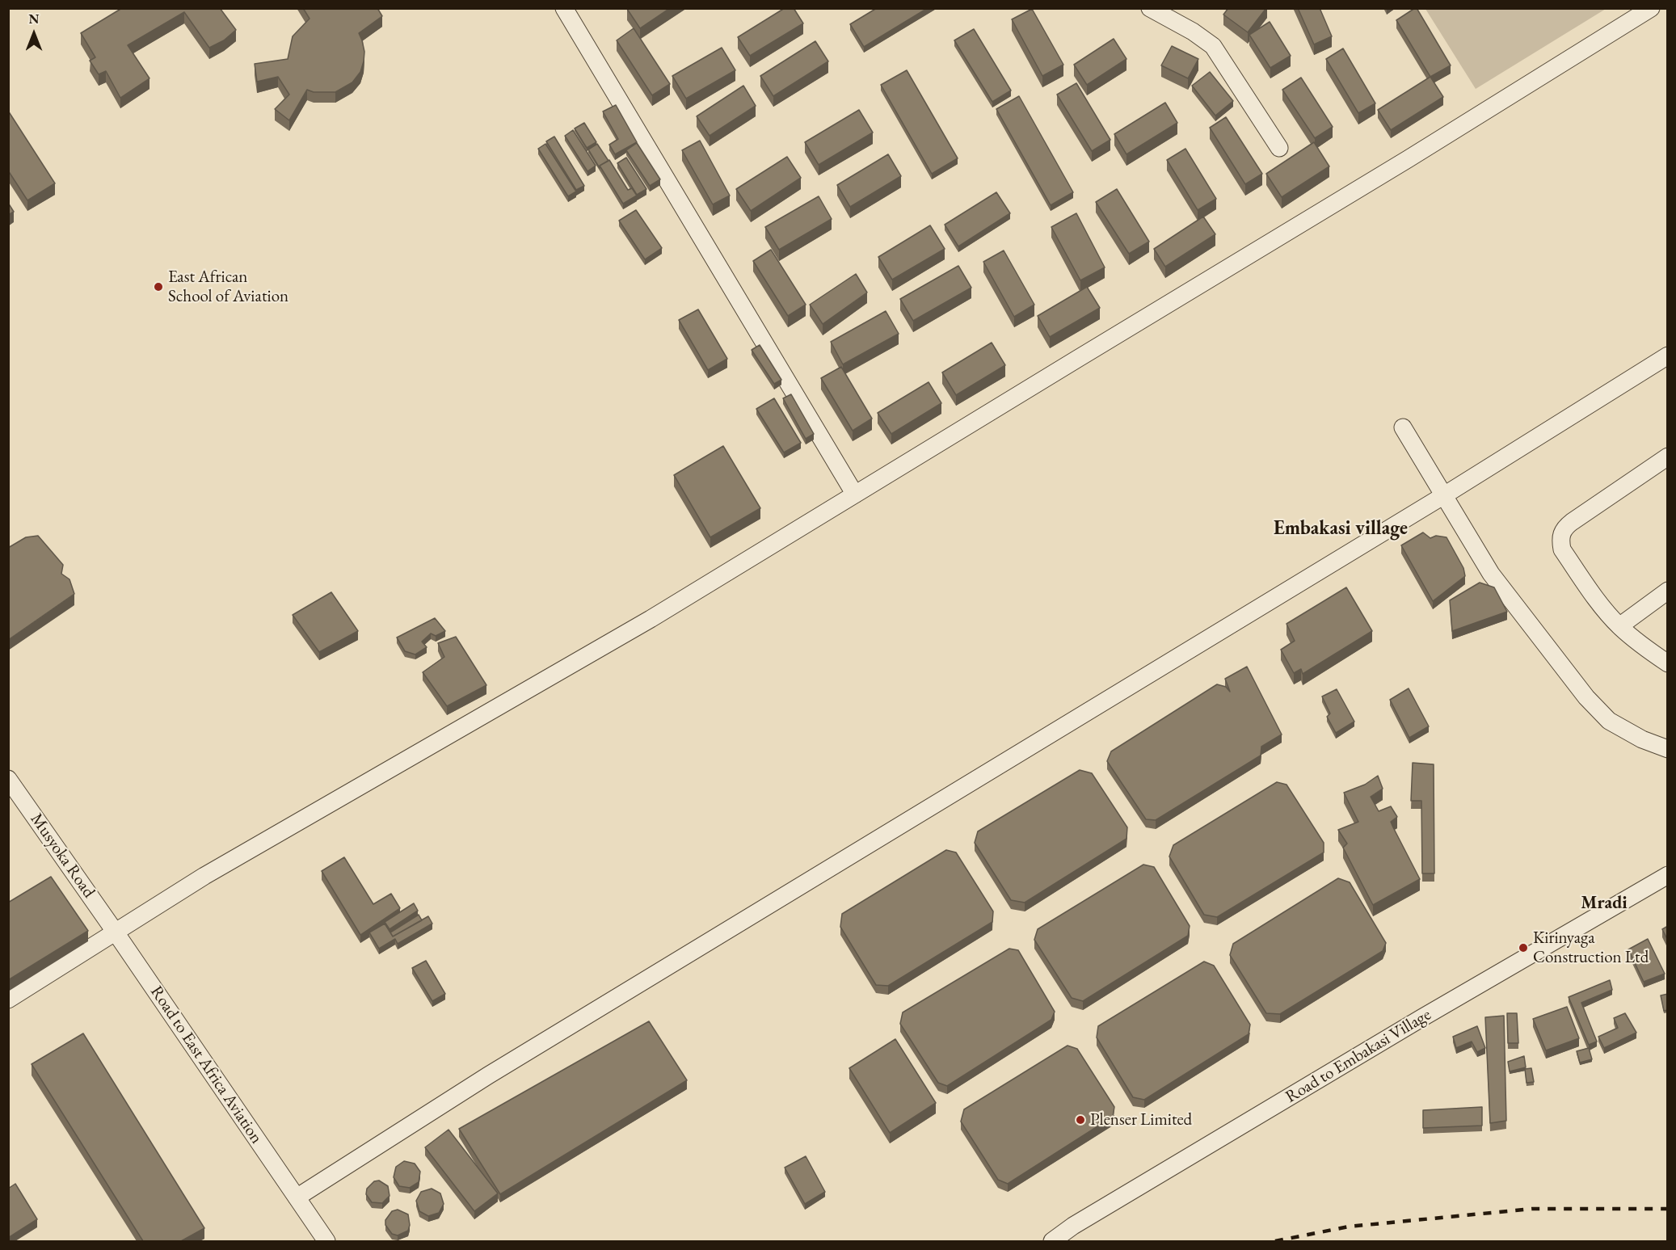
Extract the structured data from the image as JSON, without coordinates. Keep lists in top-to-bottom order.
{
  "streets": {
    "street": ["Musyoka Road", "Road to Embakasi Village", "Road to East Africa Aviation"]
  },
  "crossings": [
    ["Musyoka Road", "Road to East Africa Aviation"]
  ],
  "districts": ["Embakasi village", "Mradi"],
  "places": ["East African School of Aviation", "Kirinyaga Construction Ltd", "Plenser Limited"],
  "north": "top"
}
